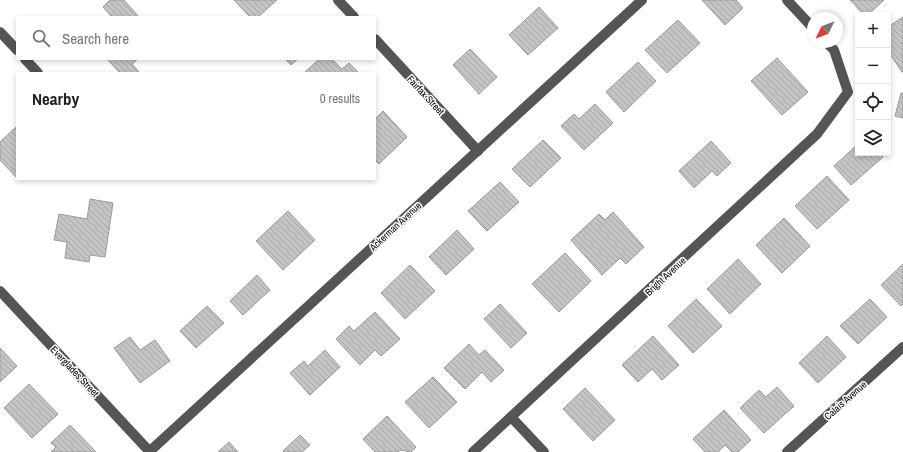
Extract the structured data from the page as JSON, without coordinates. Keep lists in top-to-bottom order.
{
  "streets": {
    "street": [
      "Fairfax Street",
      "Ackerman Avenue",
      "Bright Avenue",
      "Everglades Street",
      "Calais Avenue"
    ]
  },
  "crossings": [
    ["Fairfax Street", "Ackerman Avenue"],
    ["Ackerman Avenue", "Everglades Street"]
  ],
  "north": "bottom left",
  "page": {
    "map_buttons": ["+", "−"],
    "search": "Search here",
    "heading": ["Nearby", "0 results"]
  }
}
